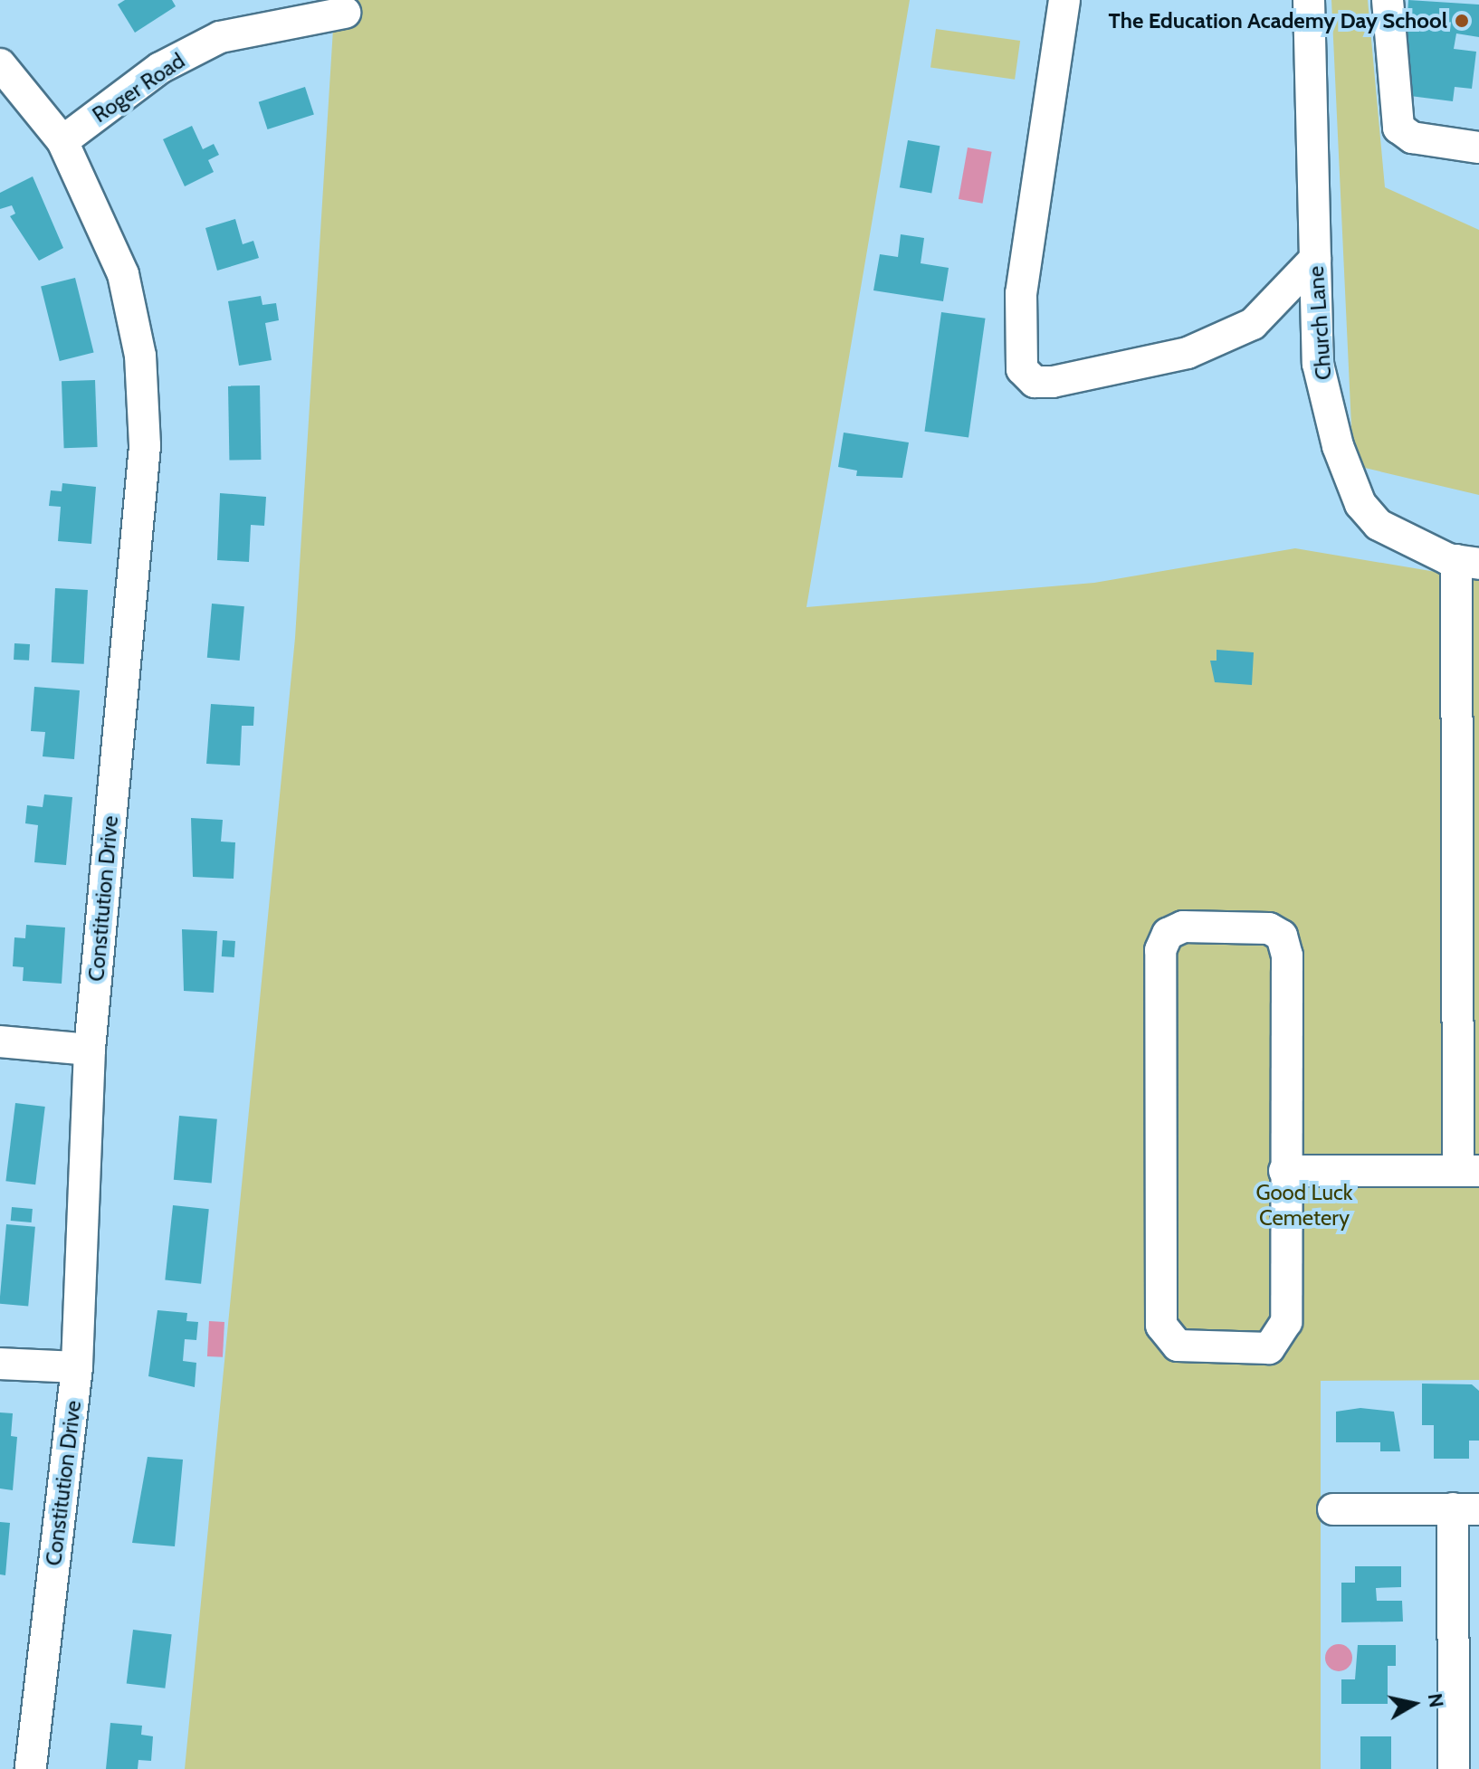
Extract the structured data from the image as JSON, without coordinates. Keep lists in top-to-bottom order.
{
  "streets": {
    "street": ["Roger Road", "Church Lane", "Constitution Drive"]
  },
  "crossings": [
    ["Roger Road", "Constitution Drive"]
  ],
  "parks": ["Good Luck Cemetery"],
  "places": ["The Education Academy Day School"],
  "north": "right"
}
